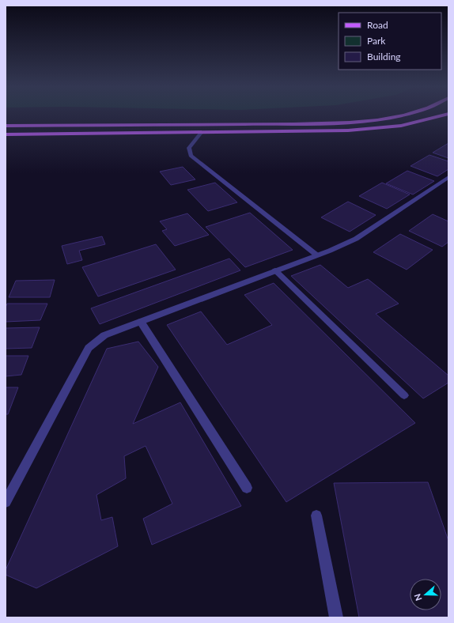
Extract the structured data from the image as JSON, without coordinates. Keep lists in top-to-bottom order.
{
  "legend": ["Road", "Park", "Building"],
  "north": "left"
}
